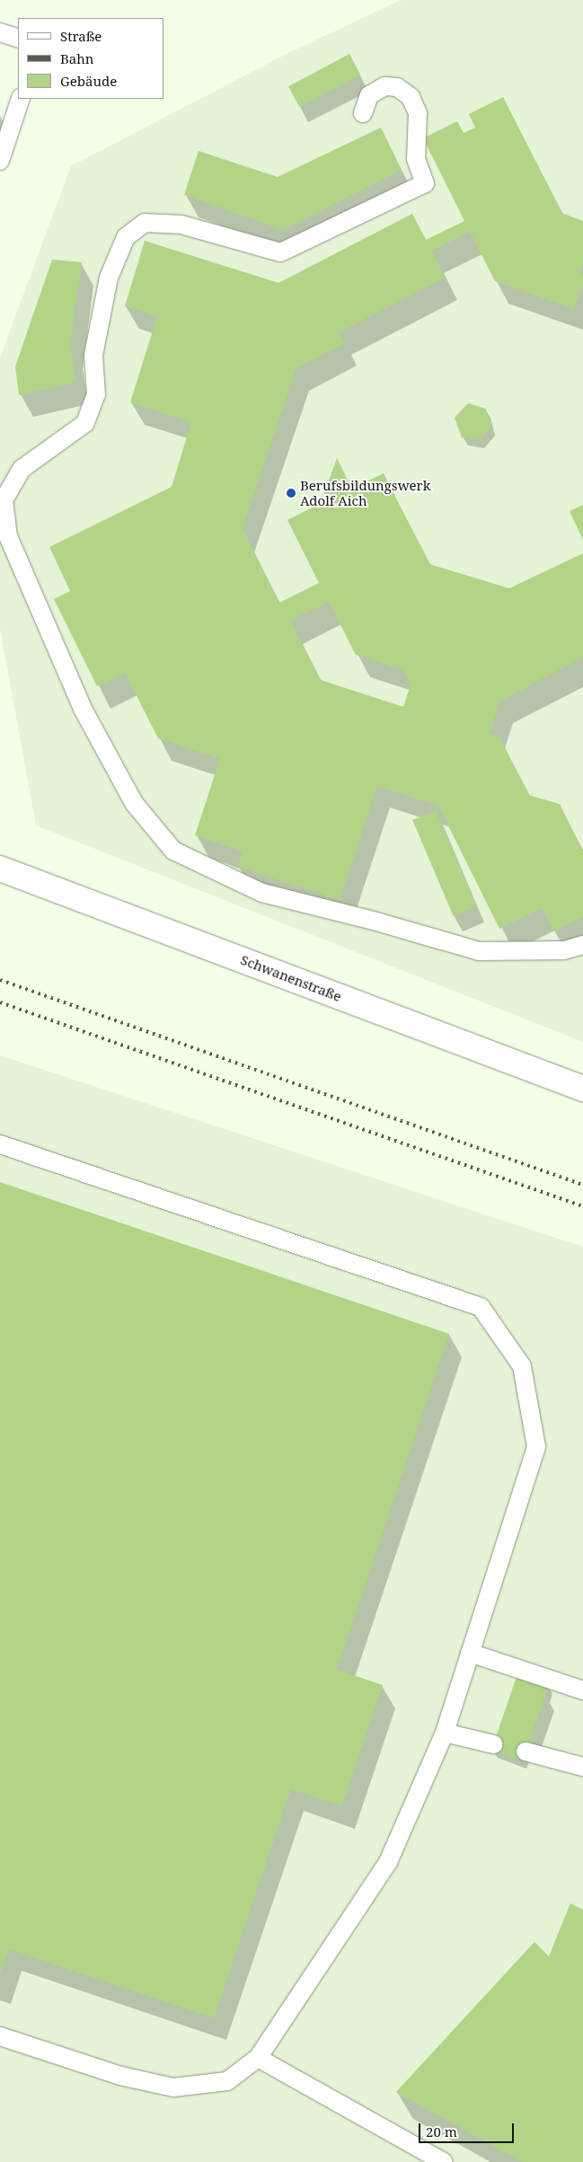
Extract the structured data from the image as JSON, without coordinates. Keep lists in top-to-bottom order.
{
  "streets": {
    "street": ["Schwanenstraße"]
  },
  "places": ["Berufsbildungswerk Adolf Aich"],
  "legend": ["Straße", "Bahn", "Gebäude"],
  "scale_bar": "20 m"
}
